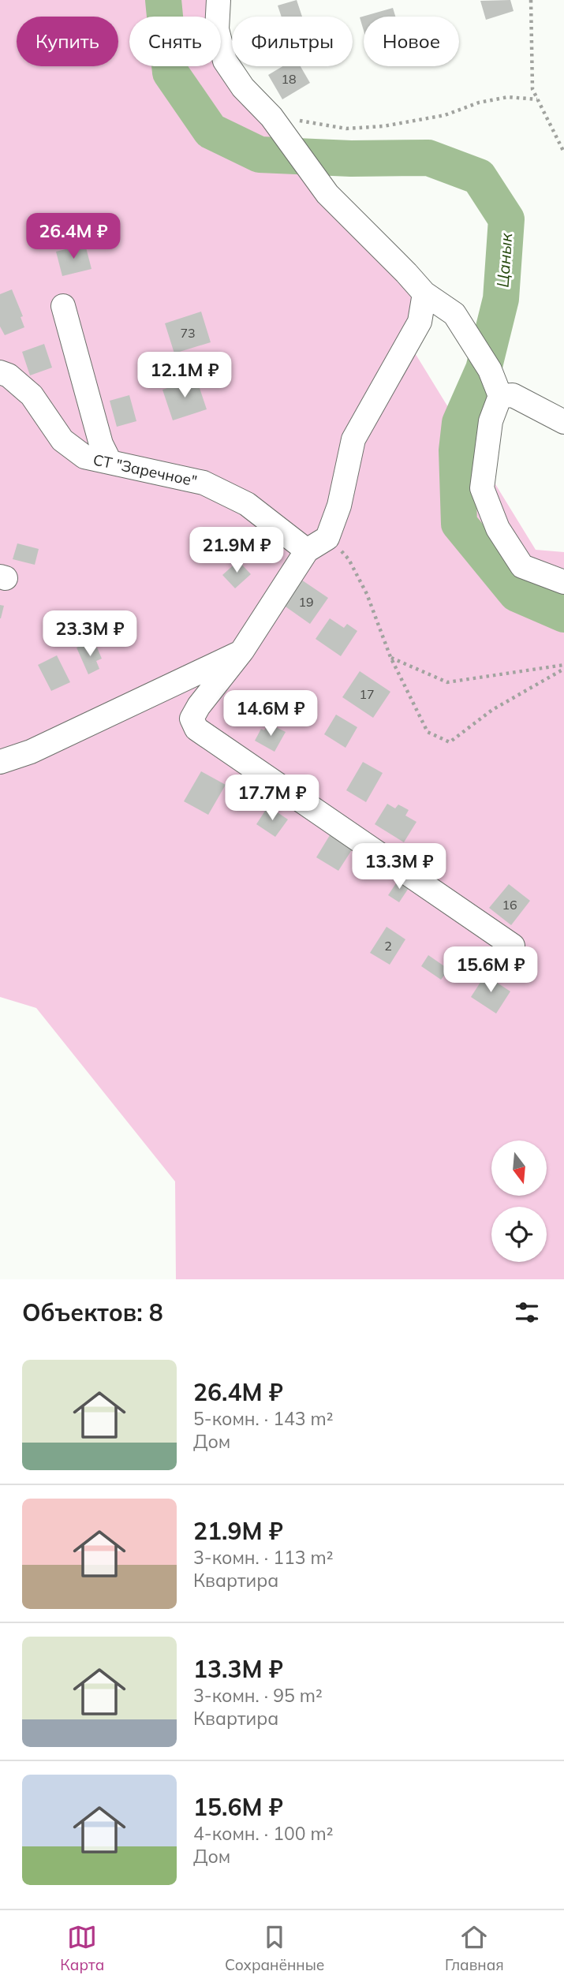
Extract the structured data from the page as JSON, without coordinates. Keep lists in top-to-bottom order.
{
  "streets": {
    "lane": ["СТ \"Заречное\""]
  },
  "water": ["Цанык"],
  "house_numbers": [
    "18",
    "73",
    "19",
    "17",
    "16",
    "2"
  ],
  "north": "bottom",
  "page": {
    "chip": [
      "Купить",
      "Снять",
      "Фильтры",
      "Новое"
    ],
    "price": [
      "26.4M ₽",
      "12.1M ₽",
      "21.9M ₽",
      "23.3M ₽",
      "14.6M ₽",
      "17.7M ₽",
      "13.3M ₽",
      "15.6M ₽"
    ],
    "heading": "Объектов: 8",
    "list": [
      {
        "name": "26.4M ₽",
        "note": "5-комн. · 143 m² · Дом"
      },
      {
        "name": "21.9M ₽",
        "note": "3-комн. · 113 m² · Квартира"
      },
      {
        "name": "13.3M ₽",
        "note": "3-комн. · 95 m² · Квартира"
      },
      {
        "name": "15.6M ₽",
        "note": "4-комн. · 100 m² · Дом"
      }
    ],
    "tabs": ["Карта", "Сохранённые", "Главная"]
  }
}
